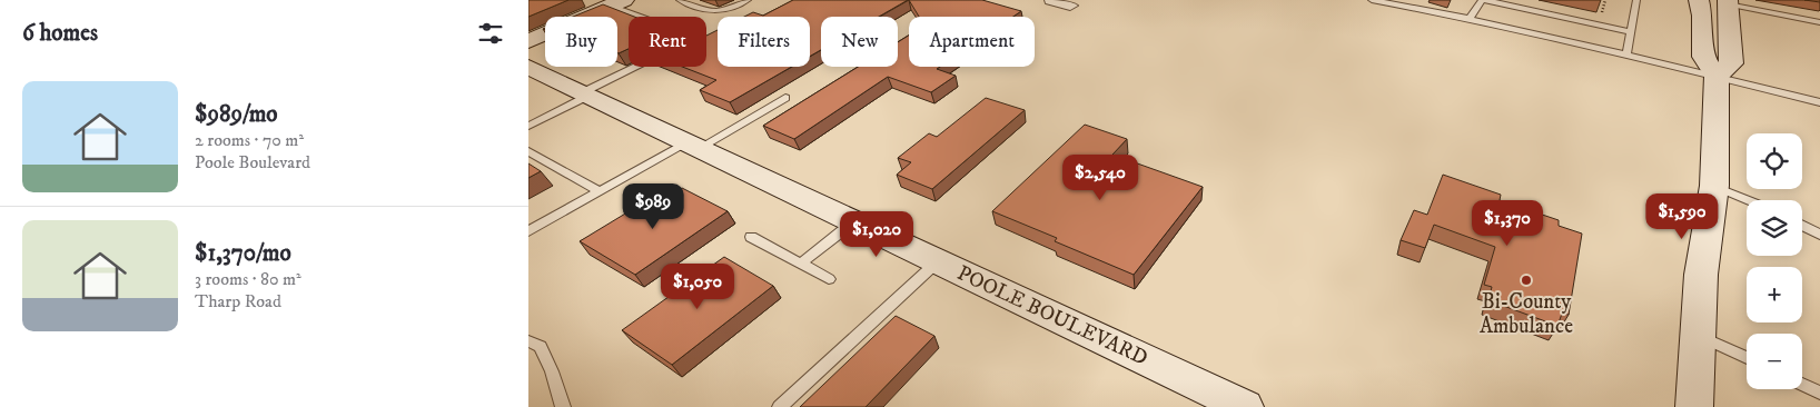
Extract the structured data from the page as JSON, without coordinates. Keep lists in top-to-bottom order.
{
  "streets": {
    "street": ["POOLE BOULEVARD"]
  },
  "places": ["Bi-County Ambulance"],
  "page": {
    "heading": "6 homes",
    "chip": [
      "Buy",
      "Rent",
      "Filters",
      "New",
      "Apartment"
    ],
    "list": [
      {
        "name": "$989/mo",
        "note": "2 rooms · 70 m² · Poole Boulevard"
      },
      {
        "name": "$1,370/mo",
        "note": "3 rooms · 80 m² · Tharp Road"
      }
    ],
    "map_buttons": ["+", "−"],
    "price": [
      "$2,540",
      "$989",
      "$1,590",
      "$1,370",
      "$1,020",
      "$1,050"
    ]
  }
}
